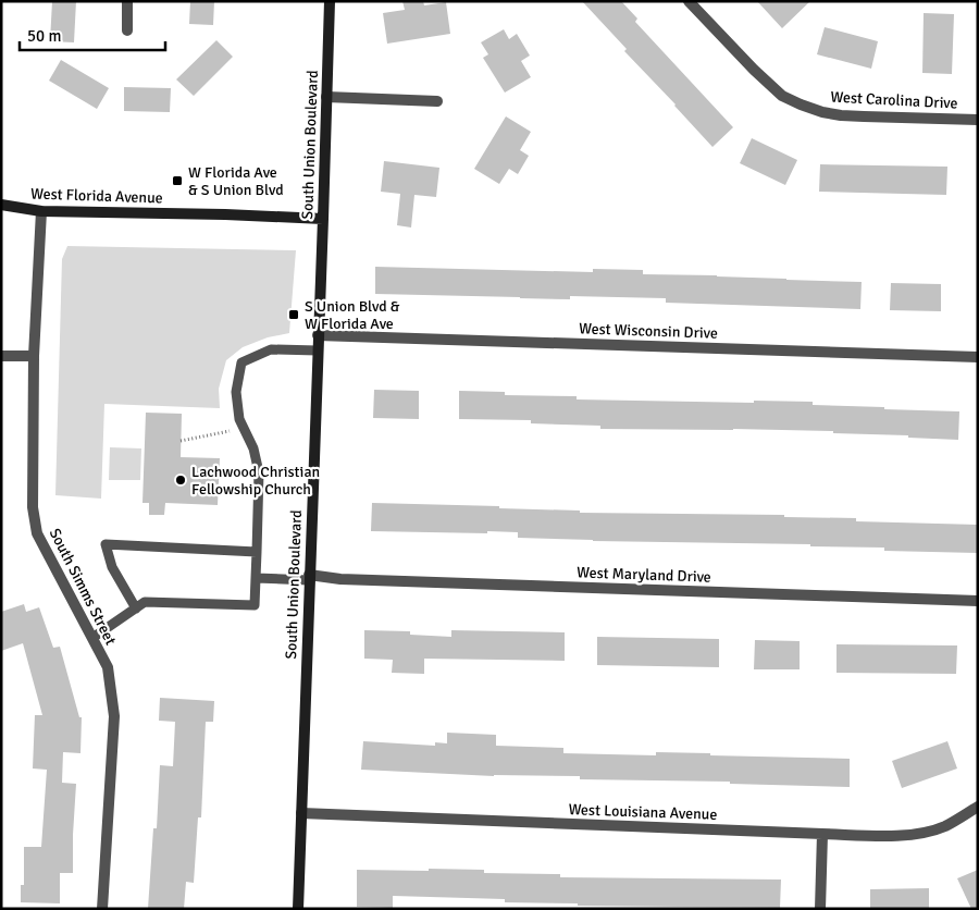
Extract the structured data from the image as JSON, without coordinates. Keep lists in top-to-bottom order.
{
  "streets": {
    "main road": ["South Union Boulevard", "West Florida Avenue"],
    "street": [
      "West Carolina Drive",
      "West Wisconsin Drive",
      "West Maryland Drive",
      "South Simms Street",
      "West Louisiana Avenue"
    ]
  },
  "crossings": [
    ["South Union Boulevard", "West Florida Avenue"],
    ["South Union Boulevard", "West Wisconsin Drive"],
    ["South Union Boulevard", "West Maryland Drive"],
    ["South Union Boulevard", "West Louisiana Avenue"],
    ["West Florida Avenue", "South Simms Street"]
  ],
  "places": {
    "transit": ["W Florida Ave & S Union Blvd", "S Union Blvd & W Florida Ave"],
    "other": ["Lachwood Christian Fellowship Church"]
  },
  "scale_bar": "50 m"
}
